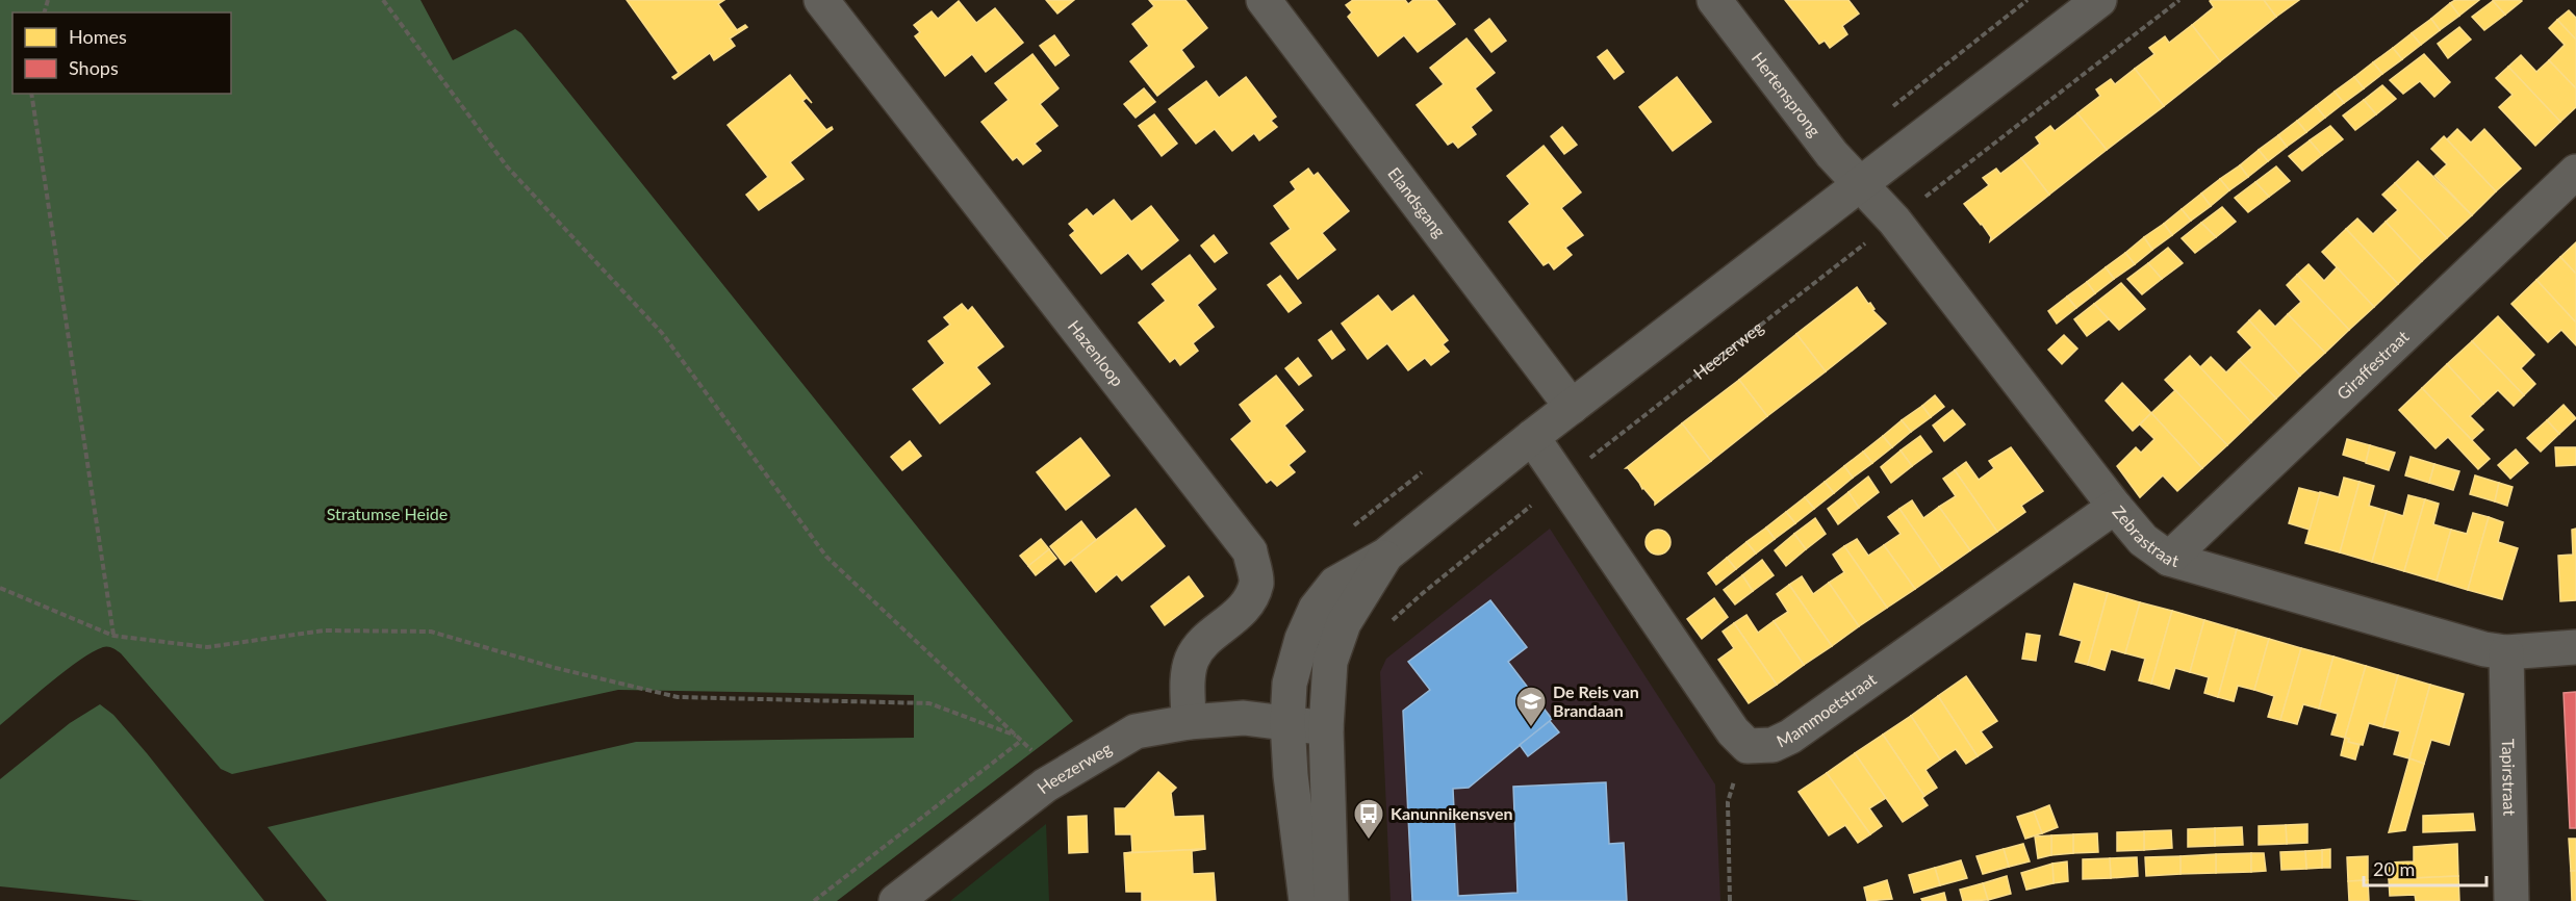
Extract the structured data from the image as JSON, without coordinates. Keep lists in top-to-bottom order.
{
  "streets": {
    "street": [
      "Hertensprong",
      "Elandsgang",
      "Heezerweg",
      "Hazenloop",
      "Giraffestraat",
      "Zebrastraat",
      "Mammoetstraat",
      "Tapirstraat"
    ]
  },
  "crossings": [
    ["Hertensprong", "Zebrastraat"],
    ["Heezerweg", "Hazenloop"],
    ["Heezerweg", "Zebrastraat"],
    ["Giraffestraat", "Zebrastraat"],
    ["Zebrastraat", "Mammoetstraat"],
    ["Zebrastraat", "Tapirstraat"]
  ],
  "parks": ["Stratumse Heide"],
  "places": {
    "school or university": ["De Reis van Brandaan"],
    "bus stop": ["Kanunnikensven"]
  },
  "legend": ["Homes", "Shops"],
  "scale_bar": "20 m"
}
